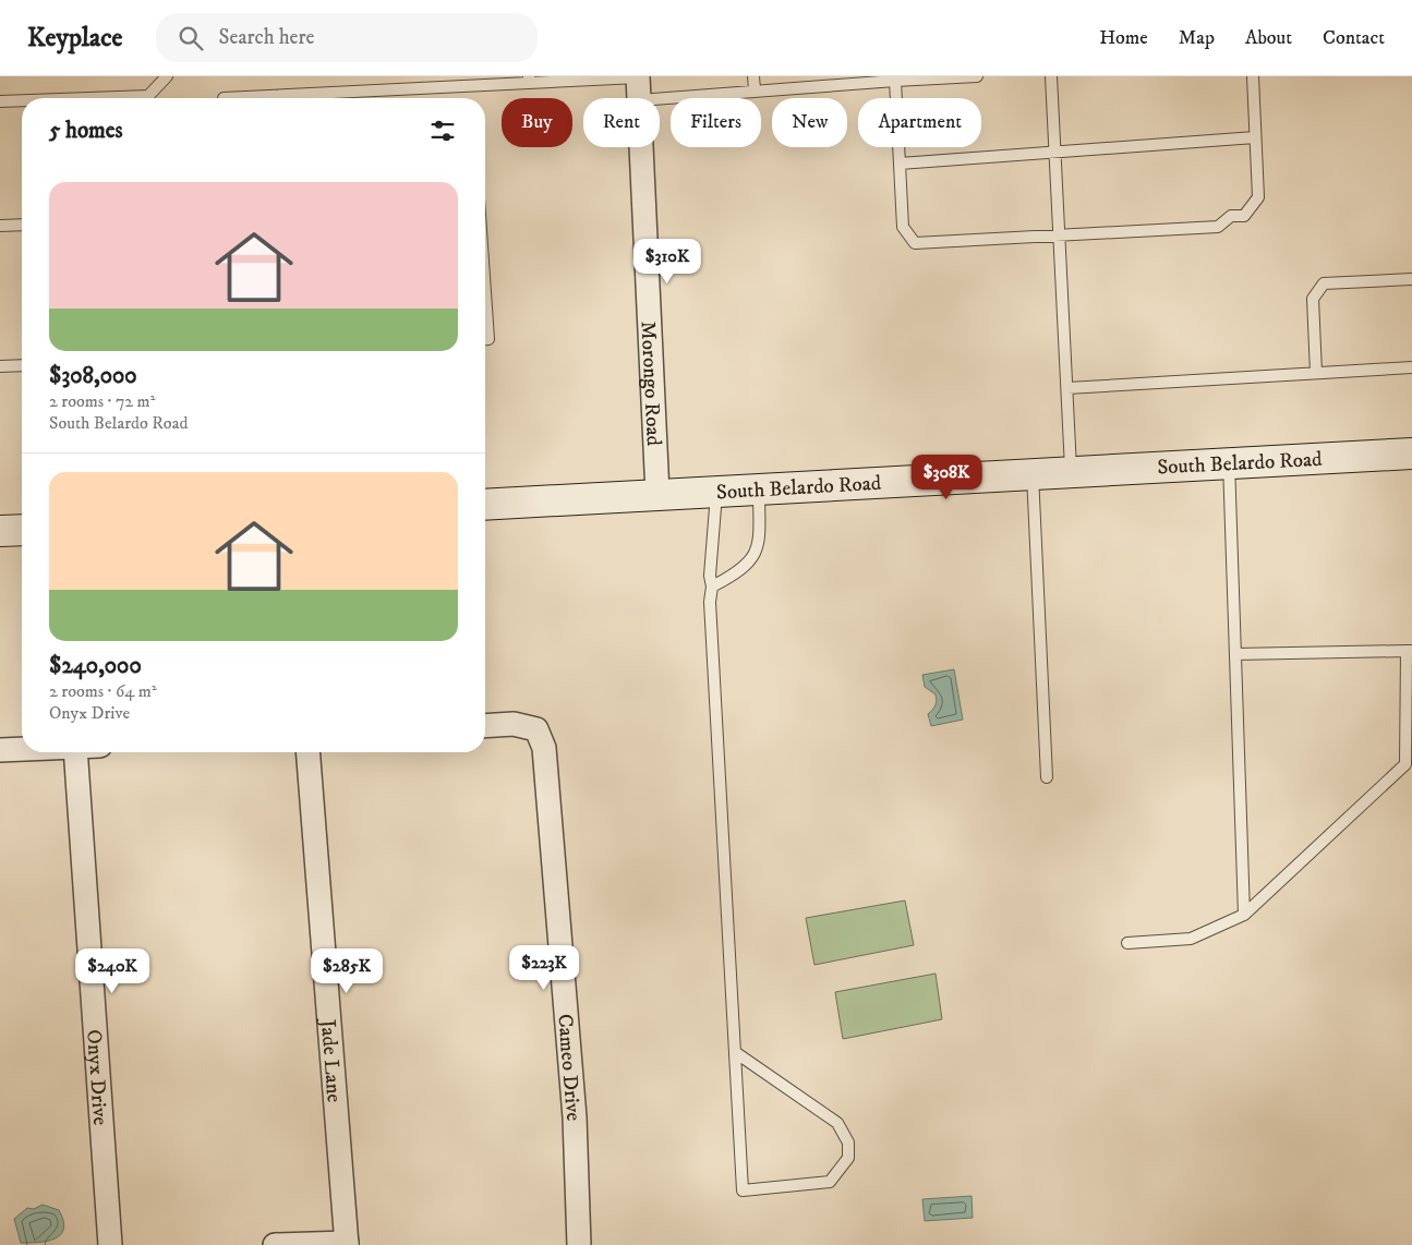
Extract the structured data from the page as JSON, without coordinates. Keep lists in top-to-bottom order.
{
  "streets": {
    "street": [
      "Morongo Road",
      "South Belardo Road",
      "Jade Lane",
      "Cameo Drive",
      "Onyx Drive"
    ]
  },
  "crossings": [
    ["Morongo Road", "South Belardo Road"]
  ],
  "page": {
    "header": "Keyplace",
    "search": "Search here",
    "nav": [
      "Home",
      "Map",
      "About",
      "Contact"
    ],
    "chip": [
      "Buy",
      "Rent",
      "Filters",
      "New",
      "Apartment"
    ],
    "heading": "5 homes",
    "list": [
      {
        "name": "$308,000",
        "note": "2 rooms · 72 m² · South Belardo Road"
      },
      {
        "name": "$240,000",
        "note": "2 rooms · 64 m² · Onyx Drive"
      }
    ],
    "price": [
      "$310K",
      "$308K",
      "$223K",
      "$240K",
      "$285K"
    ]
  }
}
